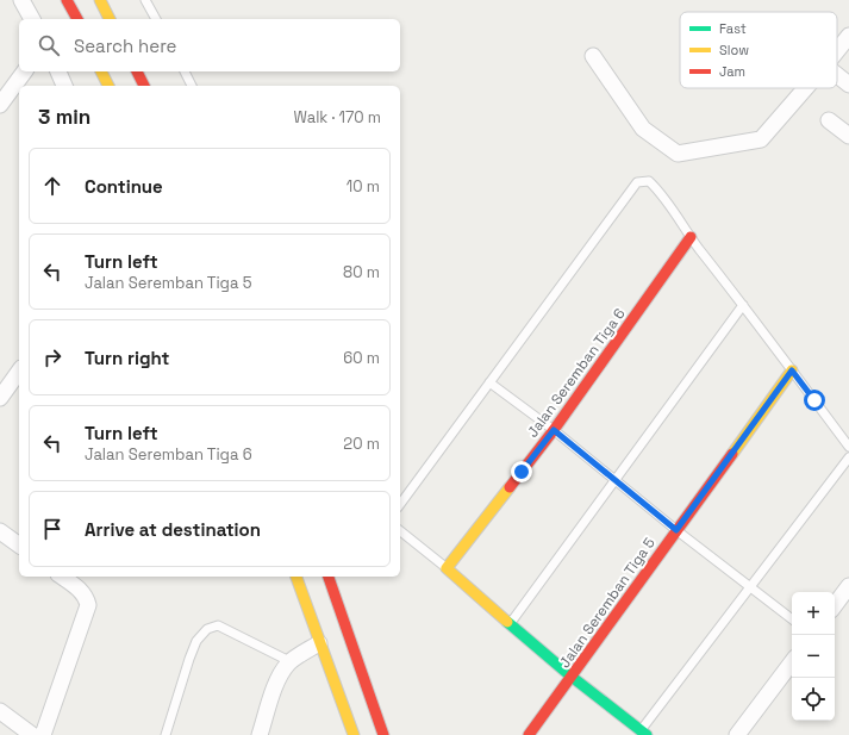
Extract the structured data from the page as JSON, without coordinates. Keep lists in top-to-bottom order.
{
  "streets": {
    "street": ["Jalan Seremban Tiga 6", "Jalan Seremban Tiga 5"]
  },
  "legend": ["Fast", "Slow", "Jam"],
  "page": {
    "search": "Search here",
    "heading": ["3 min", "Walk · 170 m"],
    "list": [
      ["Continue", "10 m"],
      ["Turn left", "Jalan Seremban Tiga 5", "80 m"],
      ["Turn right", "60 m"],
      ["Turn left", "Jalan Seremban Tiga 6", "20 m"],
      "Arrive at destination"
    ],
    "map_buttons": ["+", "−"]
  }
}
